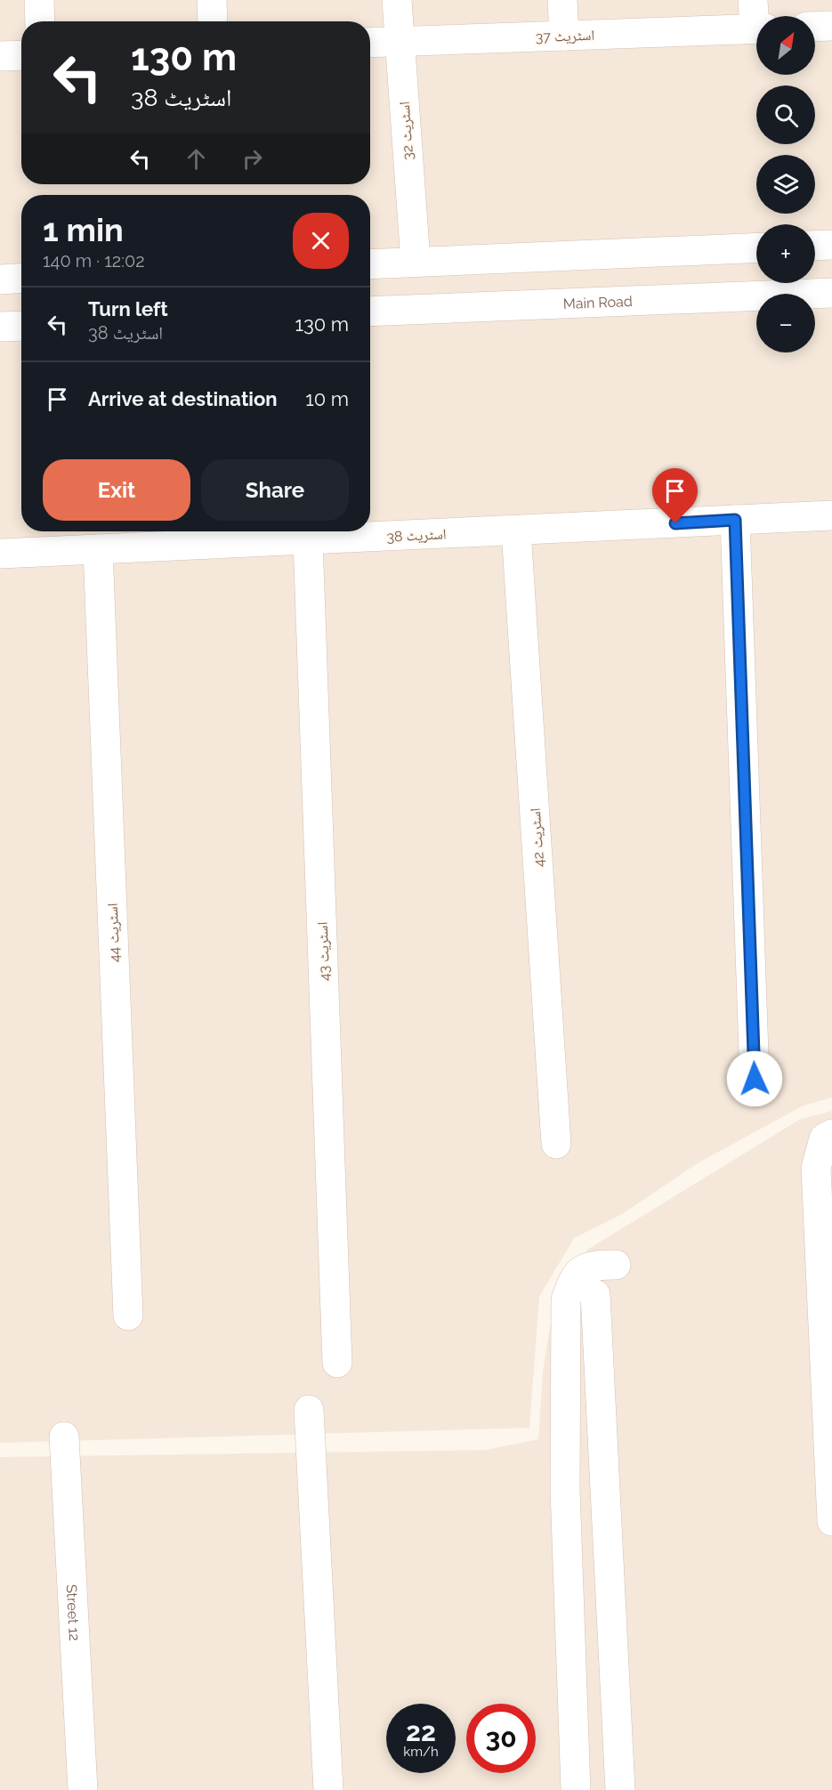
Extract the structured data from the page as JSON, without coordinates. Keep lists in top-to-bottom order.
{
  "streets": {
    "street": [
      "اسٹریٹ 37",
      "اسٹریٹ 32",
      "Main Road",
      "اسٹریٹ 38",
      "اسٹریٹ 42",
      "اسٹریٹ 44",
      "اسٹریٹ 43",
      "Street 12"
    ]
  },
  "crossings": [
    ["اسٹریٹ 37", "اسٹریٹ 32"],
    ["اسٹریٹ 38", "اسٹریٹ 42"],
    ["اسٹریٹ 38", "اسٹریٹ 44"],
    ["اسٹریٹ 38", "اسٹریٹ 43"]
  ],
  "north": "top right",
  "page": {
    "map_buttons": ["+", "−"],
    "turn": ["130 m", "اسٹریٹ 38"],
    "heading": ["1 min", "140 m · 12:02"],
    "list": [
      {
        "name": "Turn left",
        "note": "اسٹریٹ 38",
        "value": "130 m"
      },
      {
        "name": "Arrive at destination",
        "value": "10 m"
      }
    ],
    "buttons": ["Exit", "Share"],
    "speed": "22 km/h",
    "limit": "30"
  }
}
